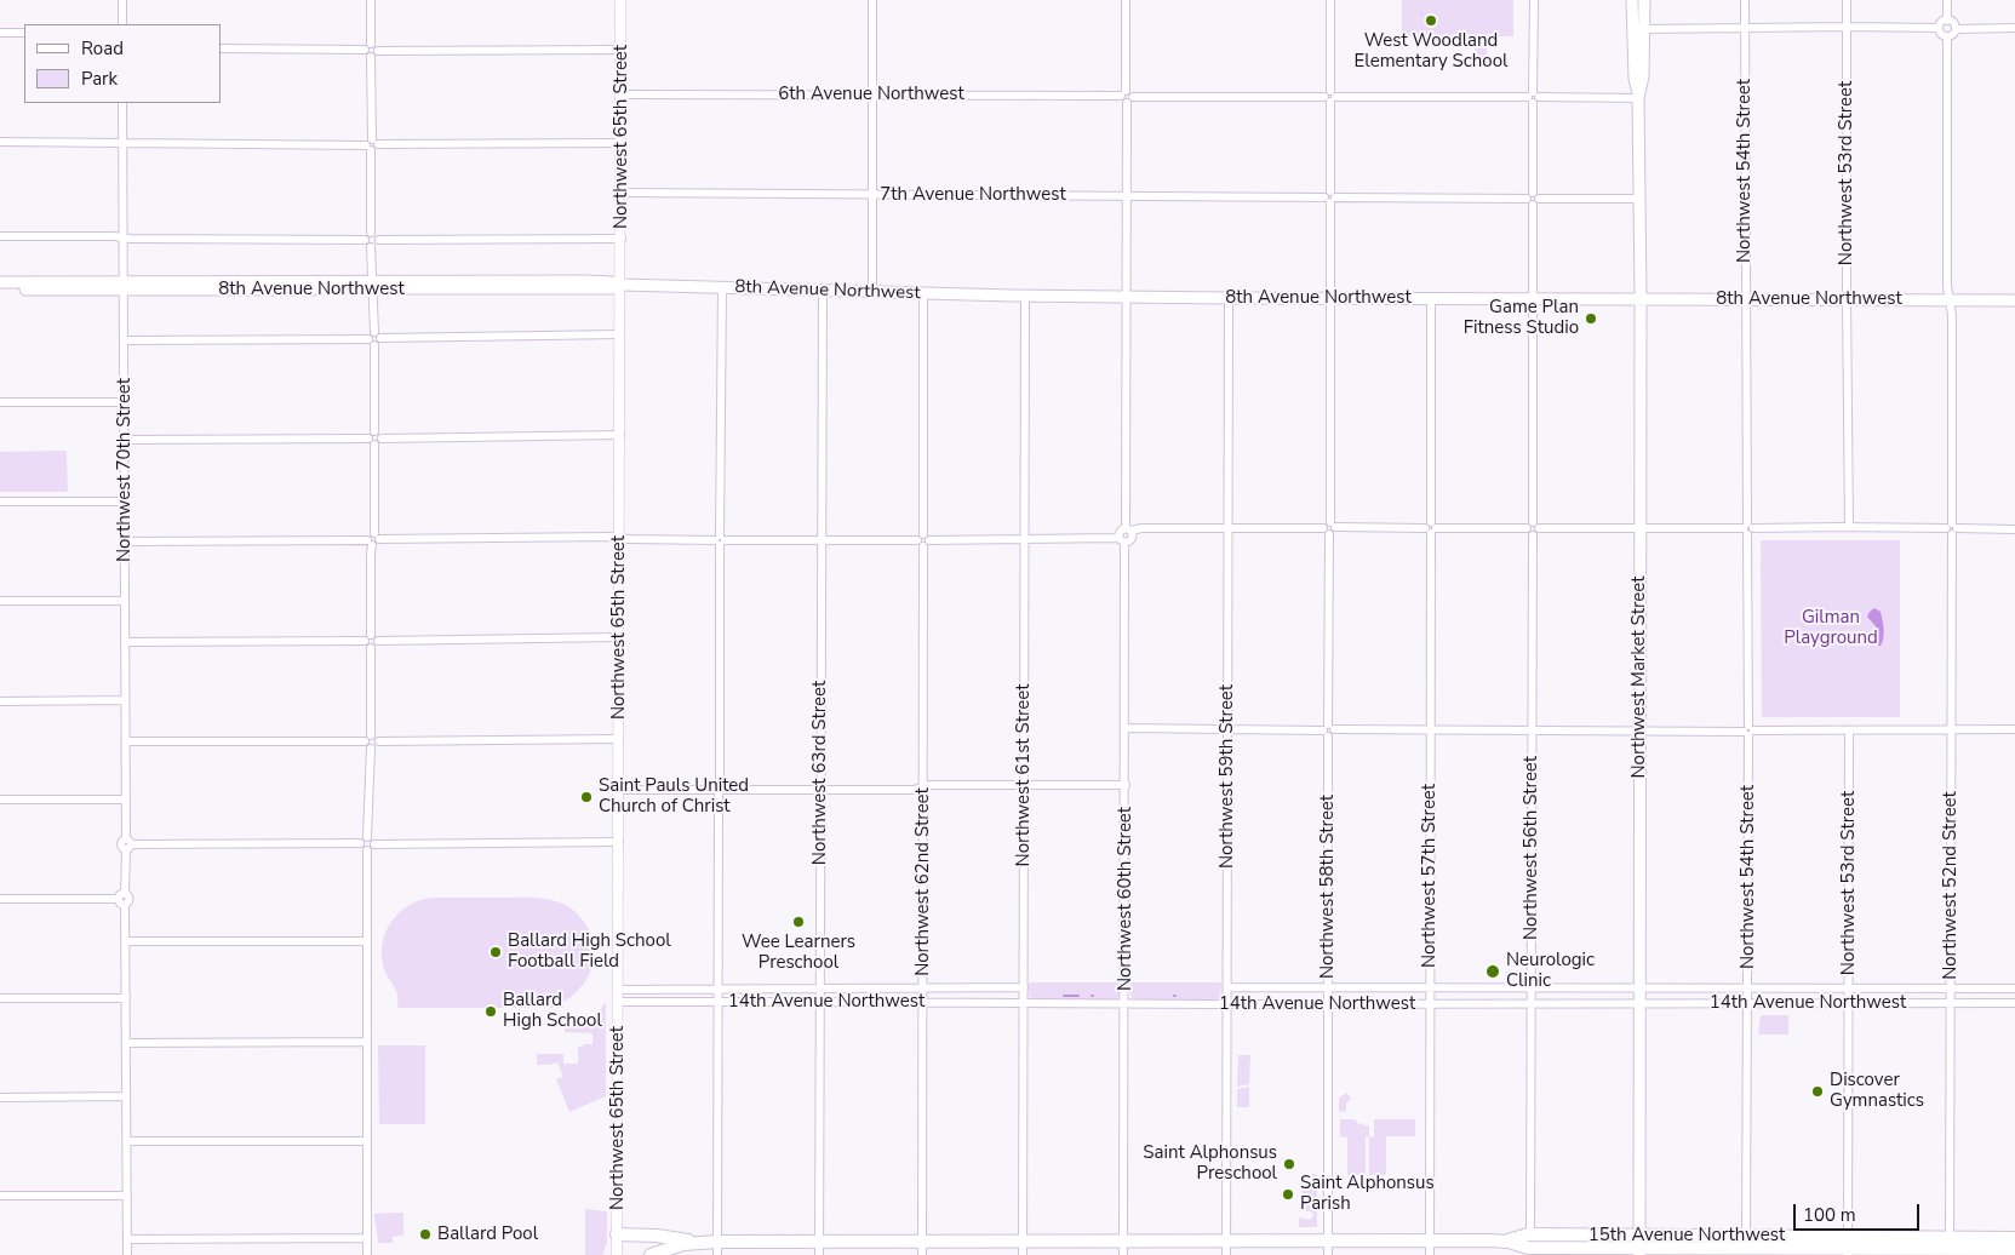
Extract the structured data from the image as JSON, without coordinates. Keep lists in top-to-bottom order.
{
  "streets": {
    "main road": ["8th Avenue Northwest", "Northwest Market Street", "15th Avenue Northwest"],
    "street": [
      "6th Avenue Northwest",
      "Northwest 65th Street",
      "Northwest 54th Street",
      "Northwest 53rd Street",
      "7th Avenue Northwest",
      "Northwest 70th Street",
      "Northwest 63rd Street",
      "Northwest 61st Street",
      "Northwest 59th Street",
      "Northwest 56th Street",
      "Northwest 57th Street",
      "Northwest 62nd Street",
      "Northwest 52nd Street",
      "Northwest 58th Street",
      "Northwest 60th Street",
      "14th Avenue Northwest"
    ]
  },
  "crossings": [
    ["6th Avenue Northwest", "Northwest 65th Street"],
    ["6th Avenue Northwest", "Northwest Market Street"],
    ["6th Avenue Northwest", "Northwest 56th Street"],
    ["6th Avenue Northwest", "Northwest 58th Street"],
    ["Northwest 65th Street", "7th Avenue Northwest"],
    ["Northwest 65th Street", "8th Avenue Northwest"],
    ["Northwest 65th Street", "14th Avenue Northwest"],
    ["Northwest 54th Street", "8th Avenue Northwest"],
    ["Northwest 54th Street", "14th Avenue Northwest"],
    ["Northwest 54th Street", "15th Avenue Northwest"],
    ["Northwest 53rd Street", "8th Avenue Northwest"],
    ["Northwest 53rd Street", "14th Avenue Northwest"],
    ["Northwest 53rd Street", "15th Avenue Northwest"],
    ["7th Avenue Northwest", "Northwest Market Street"],
    ["7th Avenue Northwest", "Northwest 56th Street"],
    ["7th Avenue Northwest", "Northwest 58th Street"],
    ["8th Avenue Northwest", "Northwest 70th Street"],
    ["8th Avenue Northwest", "Northwest Market Street"],
    ["8th Avenue Northwest", "Northwest 63rd Street"],
    ["8th Avenue Northwest", "Northwest 61st Street"],
    ["8th Avenue Northwest", "Northwest 59th Street"],
    ["8th Avenue Northwest", "Northwest 56th Street"],
    ["8th Avenue Northwest", "Northwest 57th Street"],
    ["8th Avenue Northwest", "Northwest 62nd Street"],
    ["8th Avenue Northwest", "Northwest 52nd Street"],
    ["8th Avenue Northwest", "Northwest 58th Street"],
    ["Northwest Market Street", "14th Avenue Northwest"],
    ["Northwest Market Street", "15th Avenue Northwest"],
    ["Northwest 63rd Street", "14th Avenue Northwest"],
    ["Northwest 63rd Street", "15th Avenue Northwest"],
    ["Northwest 61st Street", "14th Avenue Northwest"],
    ["Northwest 61st Street", "15th Avenue Northwest"],
    ["Northwest 59th Street", "14th Avenue Northwest"],
    ["Northwest 59th Street", "15th Avenue Northwest"],
    ["Northwest 56th Street", "14th Avenue Northwest"],
    ["Northwest 56th Street", "15th Avenue Northwest"],
    ["Northwest 57th Street", "14th Avenue Northwest"],
    ["Northwest 57th Street", "15th Avenue Northwest"],
    ["Northwest 62nd Street", "14th Avenue Northwest"],
    ["Northwest 62nd Street", "15th Avenue Northwest"],
    ["Northwest 52nd Street", "14th Avenue Northwest"],
    ["Northwest 52nd Street", "15th Avenue Northwest"],
    ["Northwest 58th Street", "14th Avenue Northwest"],
    ["Northwest 58th Street", "15th Avenue Northwest"],
    ["Northwest 60th Street", "14th Avenue Northwest"],
    ["Northwest 60th Street", "15th Avenue Northwest"]
  ],
  "parks": ["Gilman Playground"],
  "places": [
    "West Woodland Elementary School",
    "Game Plan Fitness Studio",
    "Saint Pauls United Church of Christ",
    "Wee Learners Preschool",
    "Ballard High School Football Field",
    "Neurologic Clinic",
    "Ballard High School",
    "Discover Gymnastics",
    "Saint Alphonsus Preschool",
    "Saint Alphonsus Parish",
    "Ballard Pool"
  ],
  "legend": ["Road", "Park"],
  "scale_bar": "100 m"
}
